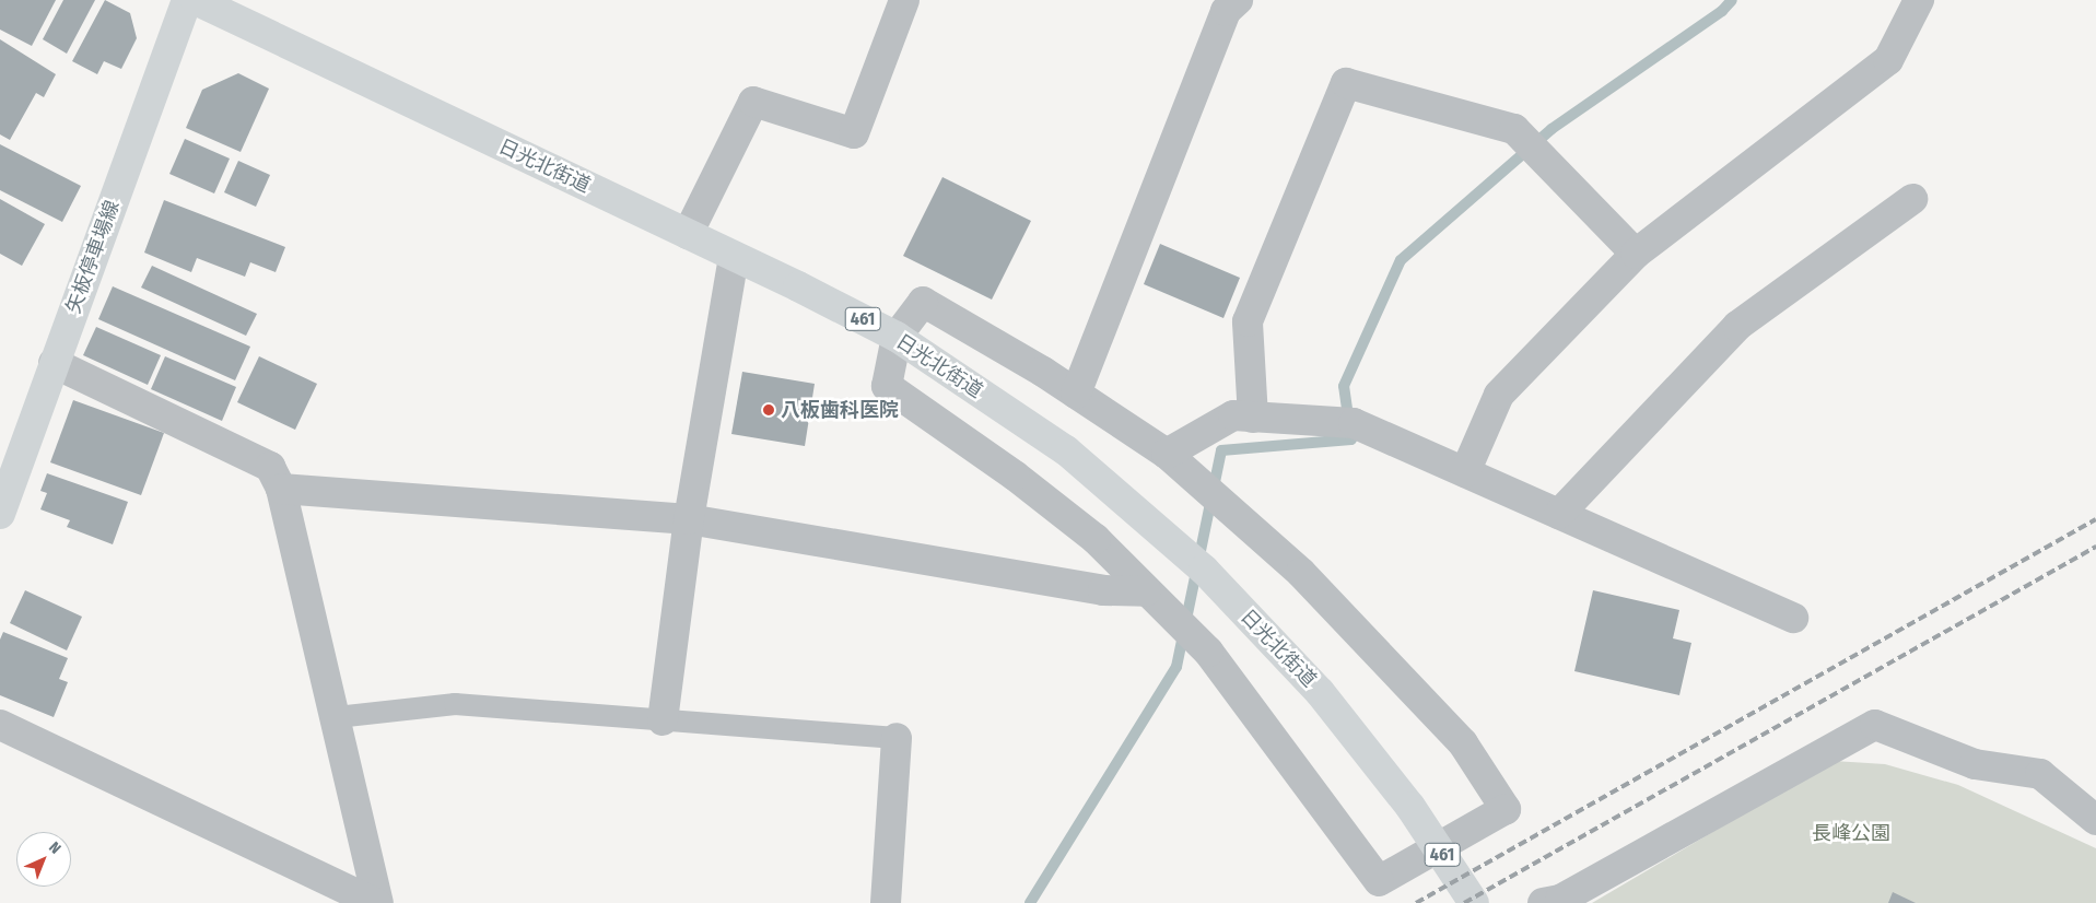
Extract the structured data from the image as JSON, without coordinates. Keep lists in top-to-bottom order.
{
  "streets": {
    "main road": ["日光北街道", "矢板停車場線", "461"]
  },
  "parks": ["長峰公園"],
  "places": ["八板歯科医院"],
  "north": "top right"
}
